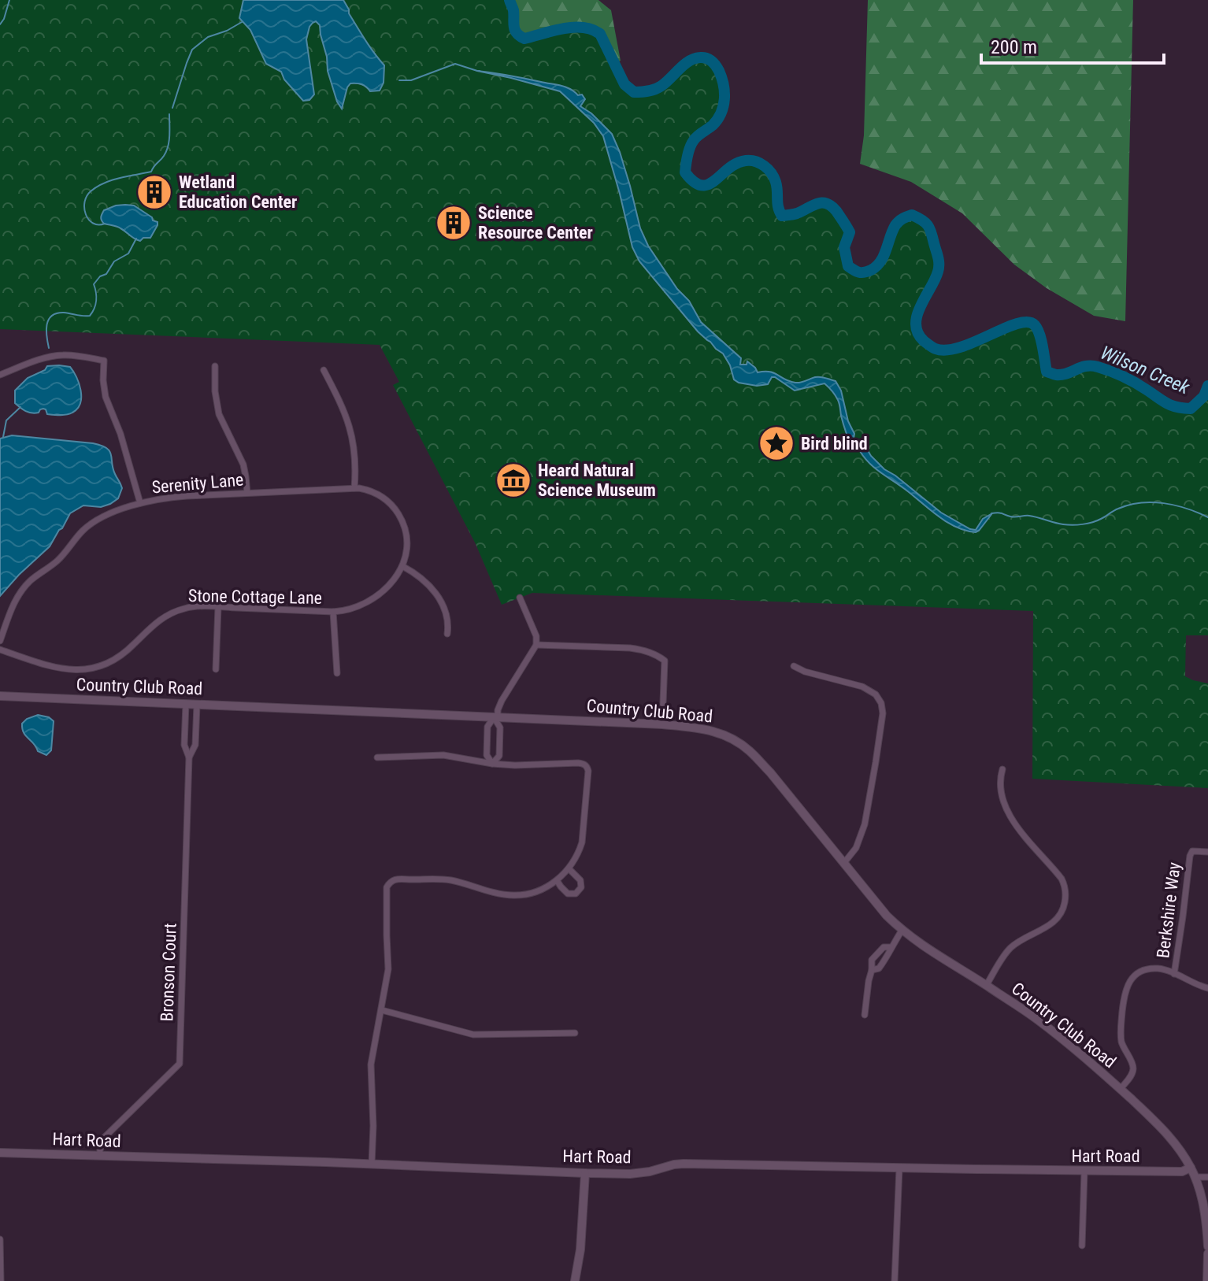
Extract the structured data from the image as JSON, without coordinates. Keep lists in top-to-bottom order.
{
  "streets": {
    "main road": ["Country Club Road", "Hart Road"],
    "street": [
      "Serenity Lane",
      "Stone Cottage Lane",
      "Berkshire Way",
      "Bronson Court"
    ]
  },
  "crossings": [
    ["Serenity Lane", "Stone Cottage Lane"],
    ["Country Club Road", "Bronson Court"],
    ["Country Club Road", "Hart Road"],
    ["Bronson Court", "Hart Road"]
  ],
  "water": ["Wilson Creek"],
  "places": {
    "building": ["Wetland Education Center", "Science Resource Center"],
    "place": ["Bird blind"],
    "museum": ["Heard Natural Science Museum"]
  },
  "scale_bar": "200 m"
}
